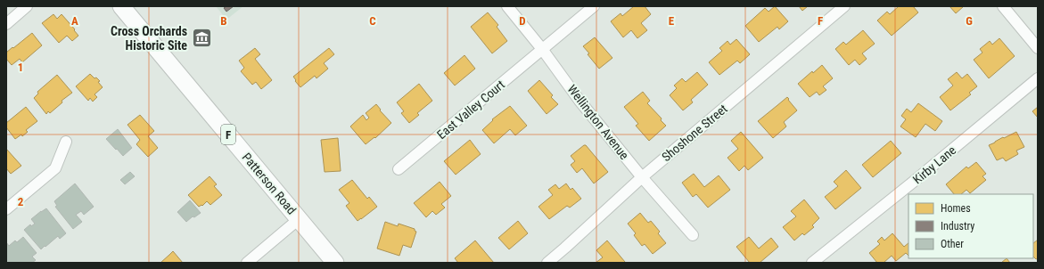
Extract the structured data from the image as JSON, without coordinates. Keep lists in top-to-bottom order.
{
  "streets": {
    "main road": ["F", "Patterson Road"],
    "street": [
      "East Valley Court",
      "Wellington Avenue",
      "Shoshone Street",
      "Kirby Lane"
    ]
  },
  "crossings": [
    ["East Valley Court", "Wellington Avenue"],
    ["Wellington Avenue", "Shoshone Street"]
  ],
  "places": {
    "museum": ["Cross Orchards Historic Site"]
  },
  "legend": ["Homes", "Industry", "Other"],
  "grid": {
    "columns": [
      "A",
      "B",
      "C",
      "D",
      "E",
      "F",
      "G"
    ],
    "rows": ["1", "2"]
  }
}
